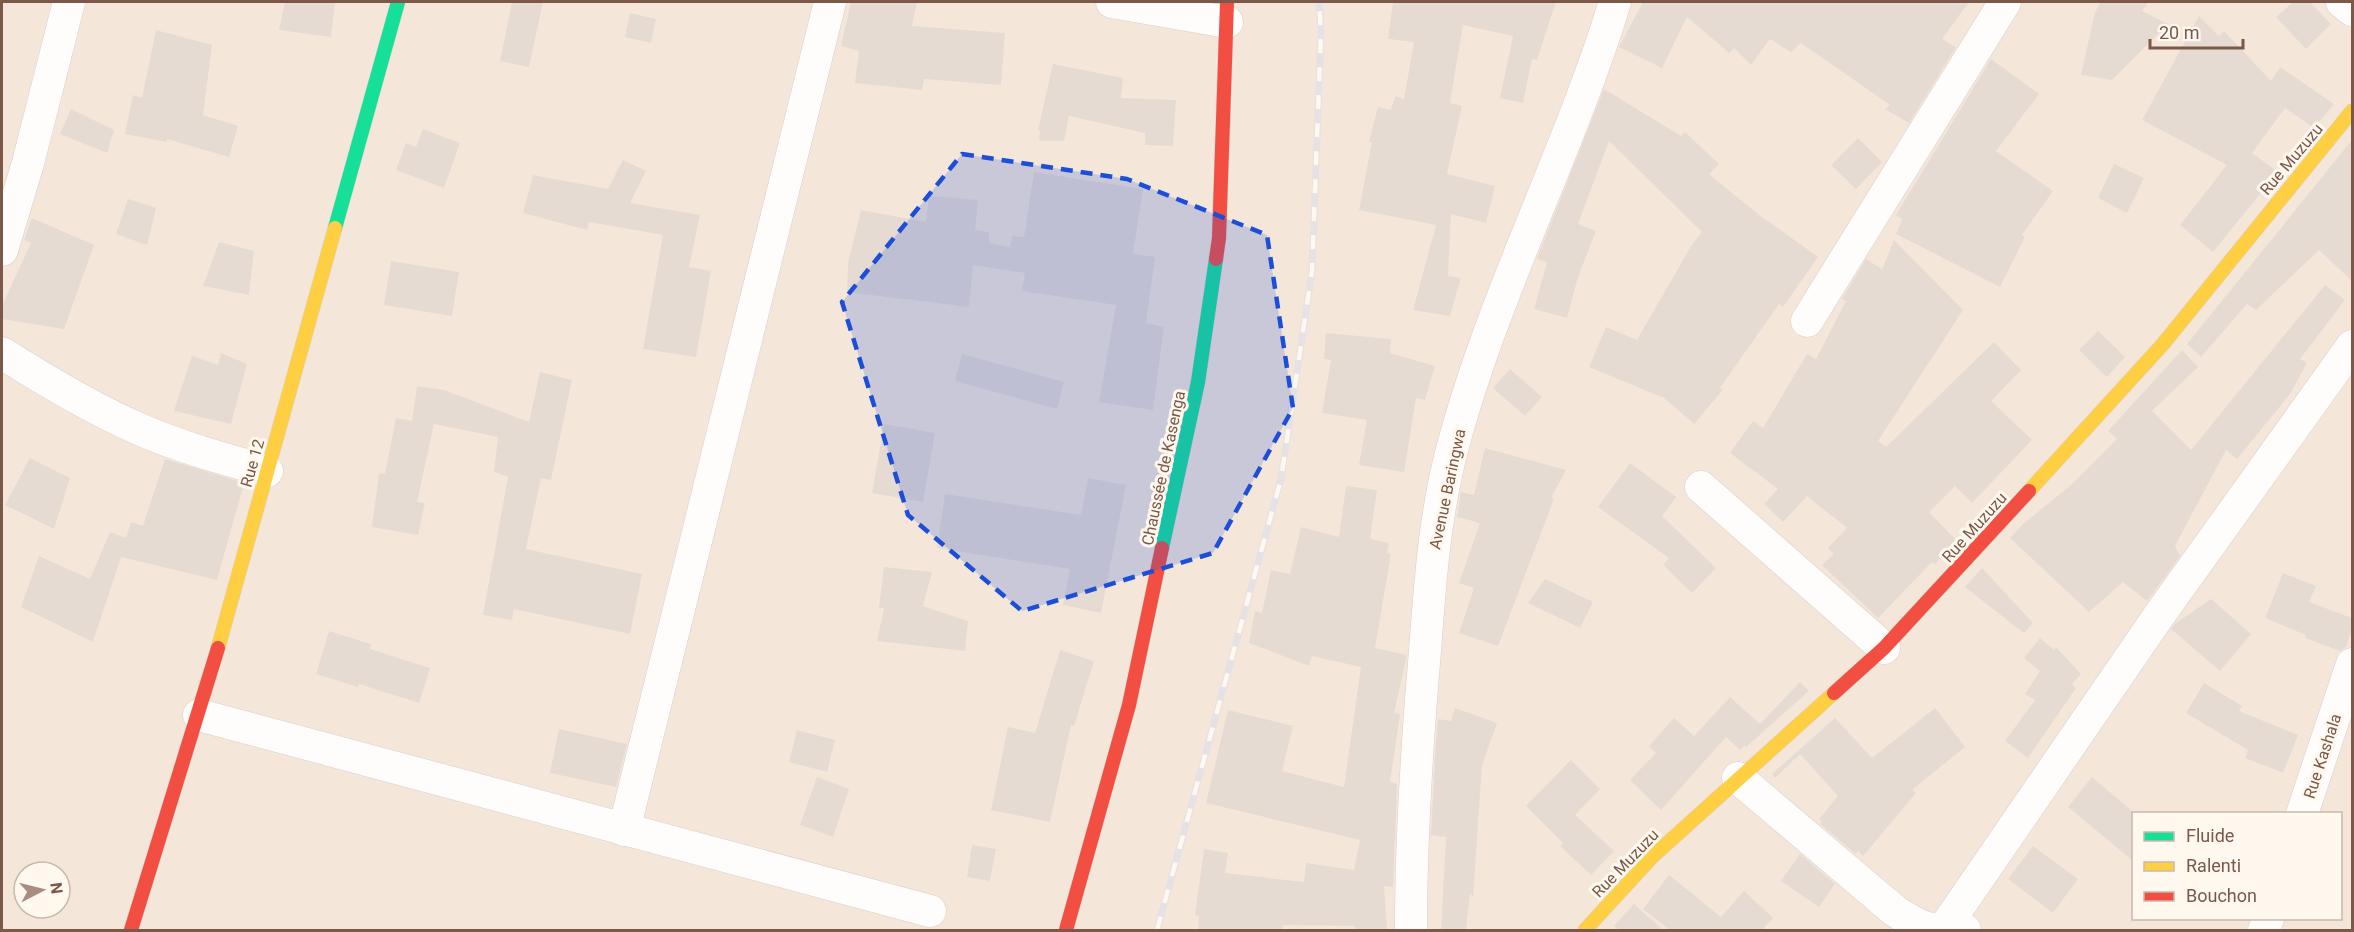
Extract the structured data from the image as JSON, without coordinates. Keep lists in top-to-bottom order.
{
  "streets": {
    "street": [
      "Rue Muzuzu",
      "Rue 12",
      "Chaussée de Kasenga",
      "Avenue Baringwa",
      "Rue Kashala"
    ]
  },
  "legend": ["Fluide", "Ralenti", "Bouchon"],
  "scale_bar": "20 m",
  "north": "right"
}
